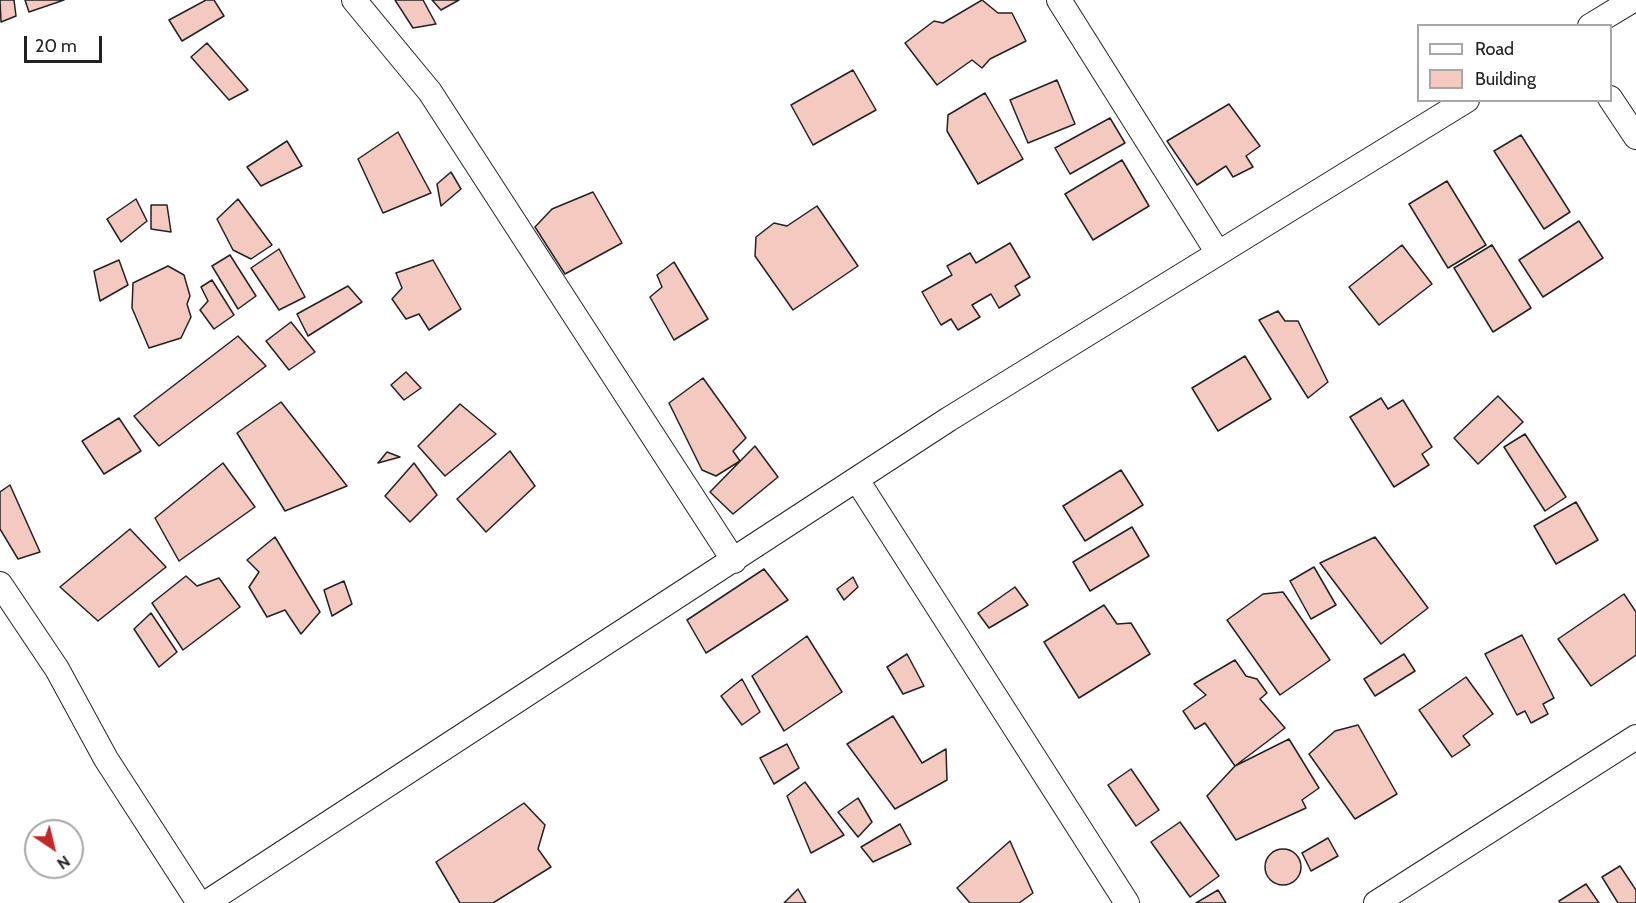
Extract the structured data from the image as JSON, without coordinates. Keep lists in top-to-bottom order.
{
  "legend": ["Road", "Building"],
  "scale_bar": "20 m",
  "north": "bottom right"
}
